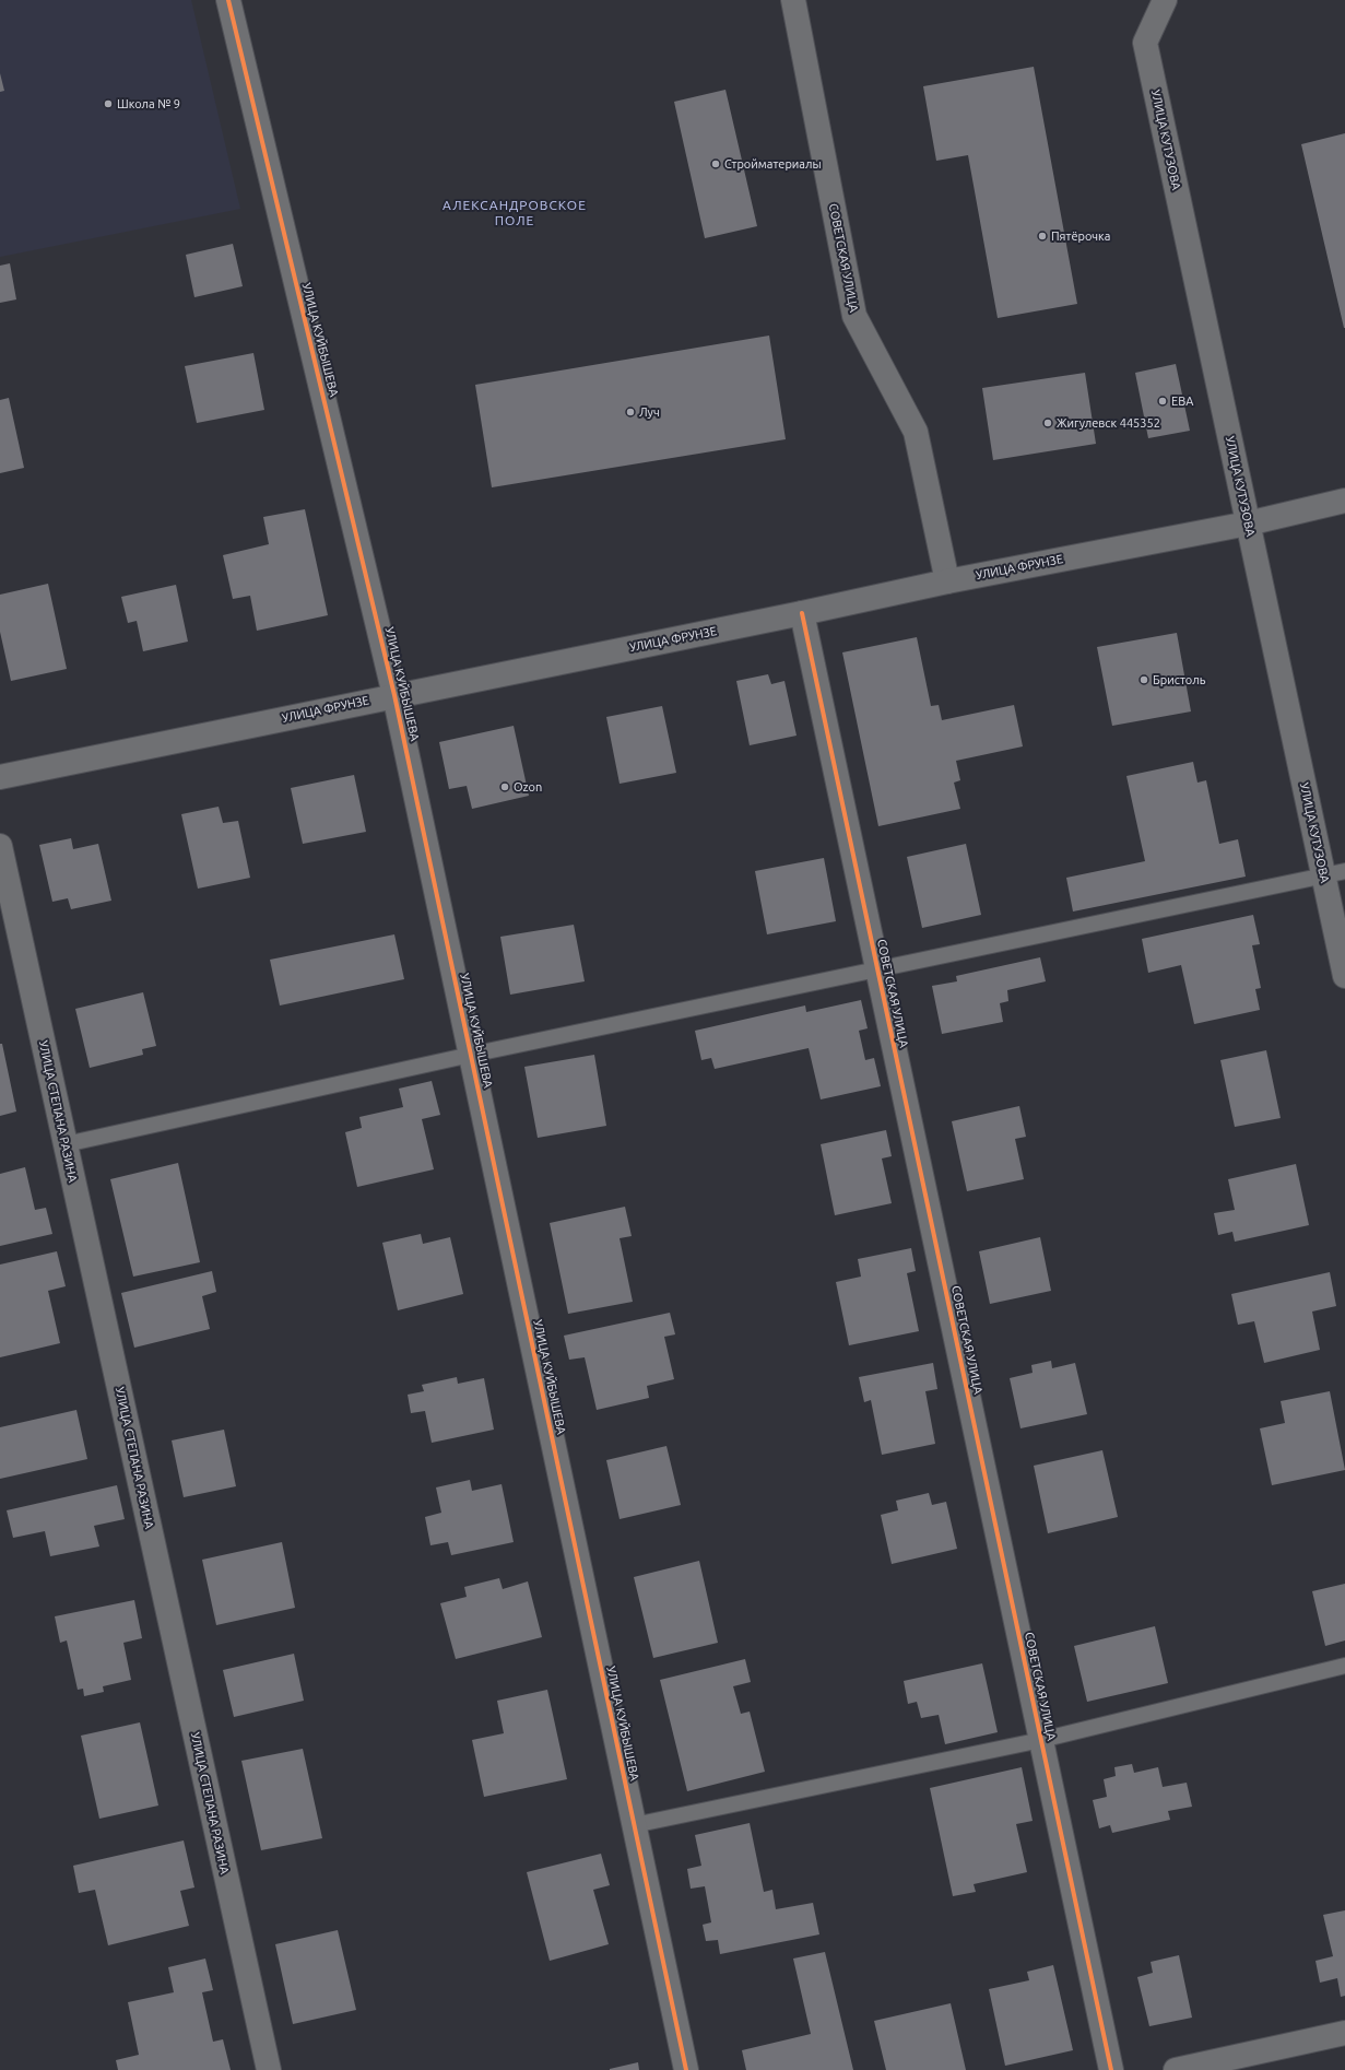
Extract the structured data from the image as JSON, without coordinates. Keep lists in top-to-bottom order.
{
  "streets": {
    "street": [
      "УЛИЦА КУТУЗОВА",
      "СОВЕТСКАЯ УЛИЦА",
      "УЛИЦА КУЙБЫШЕВА",
      "УЛИЦА ФРУНЗЕ",
      "УЛИЦА СТЕПАНА РАЗИНА"
    ]
  },
  "crossings": [
    ["УЛИЦА КУТУЗОВА", "УЛИЦА ФРУНЗЕ"],
    ["СОВЕТСКАЯ УЛИЦА", "УЛИЦА ФРУНЗЕ"],
    ["УЛИЦА КУЙБЫШЕВА", "УЛИЦА ФРУНЗЕ"]
  ],
  "districts": ["АЛЕКСАНДРОВСКОЕ ПОЛЕ"],
  "places": [
    "Школа № 9",
    "Стройматериалы",
    "Пятёрочка",
    "ЕВА",
    "Луч",
    "Жигулевск 445352",
    "Бристоль",
    "Ozon"
  ]
}
